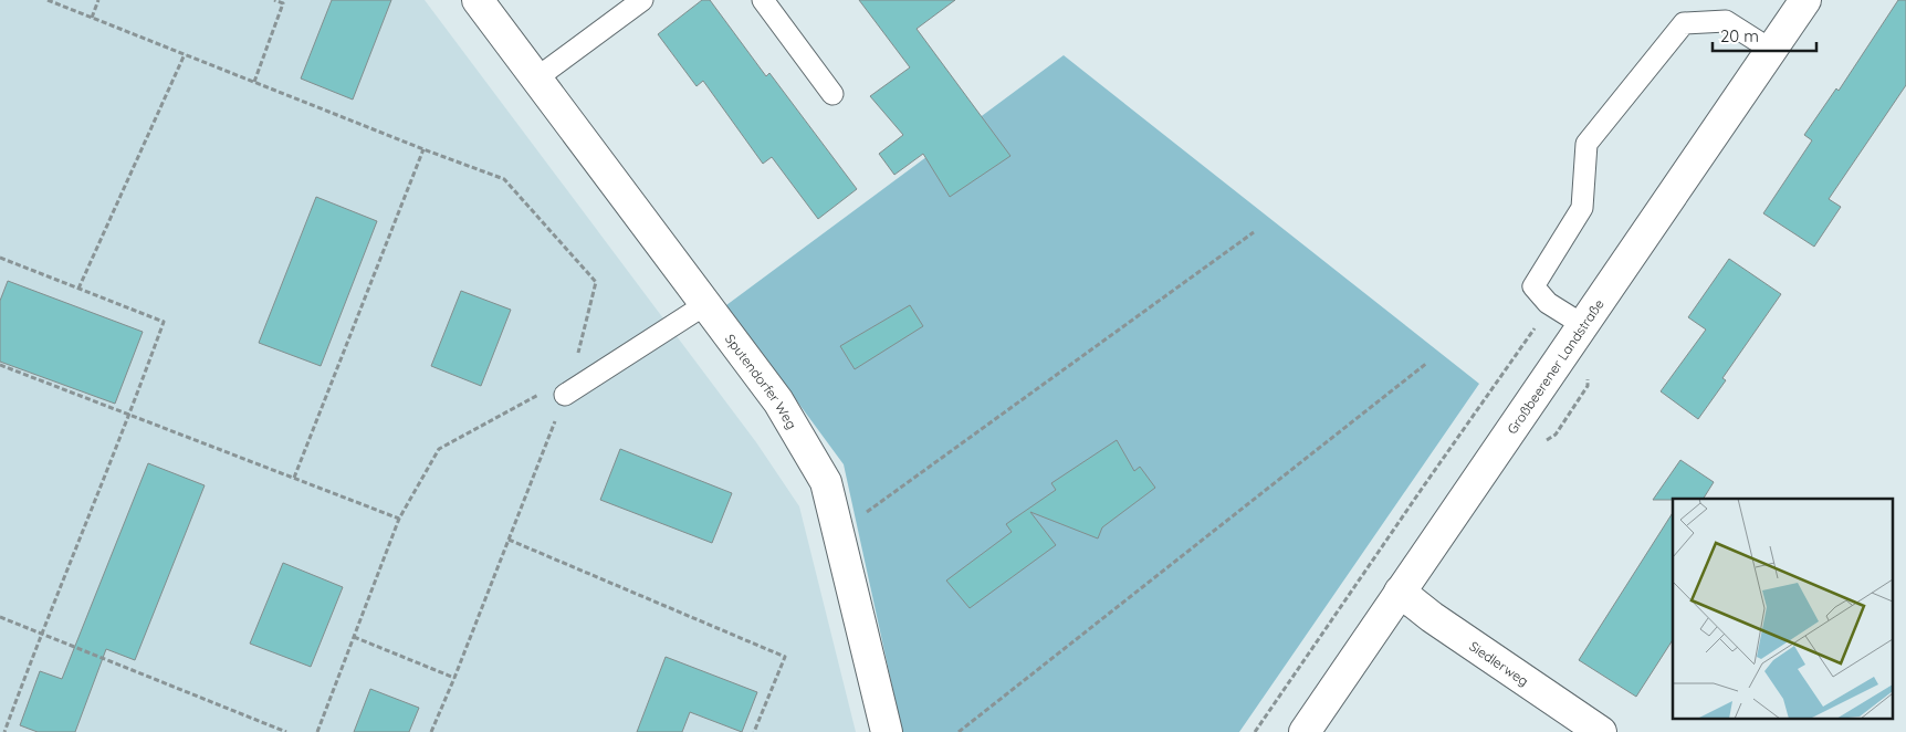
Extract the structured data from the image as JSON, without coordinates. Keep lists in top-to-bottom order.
{
  "streets": {
    "street": ["Großbeerener Landstraße", "Sputendorfer Weg", "Siedlerweg"]
  },
  "crossings": [
    ["Großbeerener Landstraße", "Siedlerweg"]
  ],
  "scale_bar": "20 m"
}
